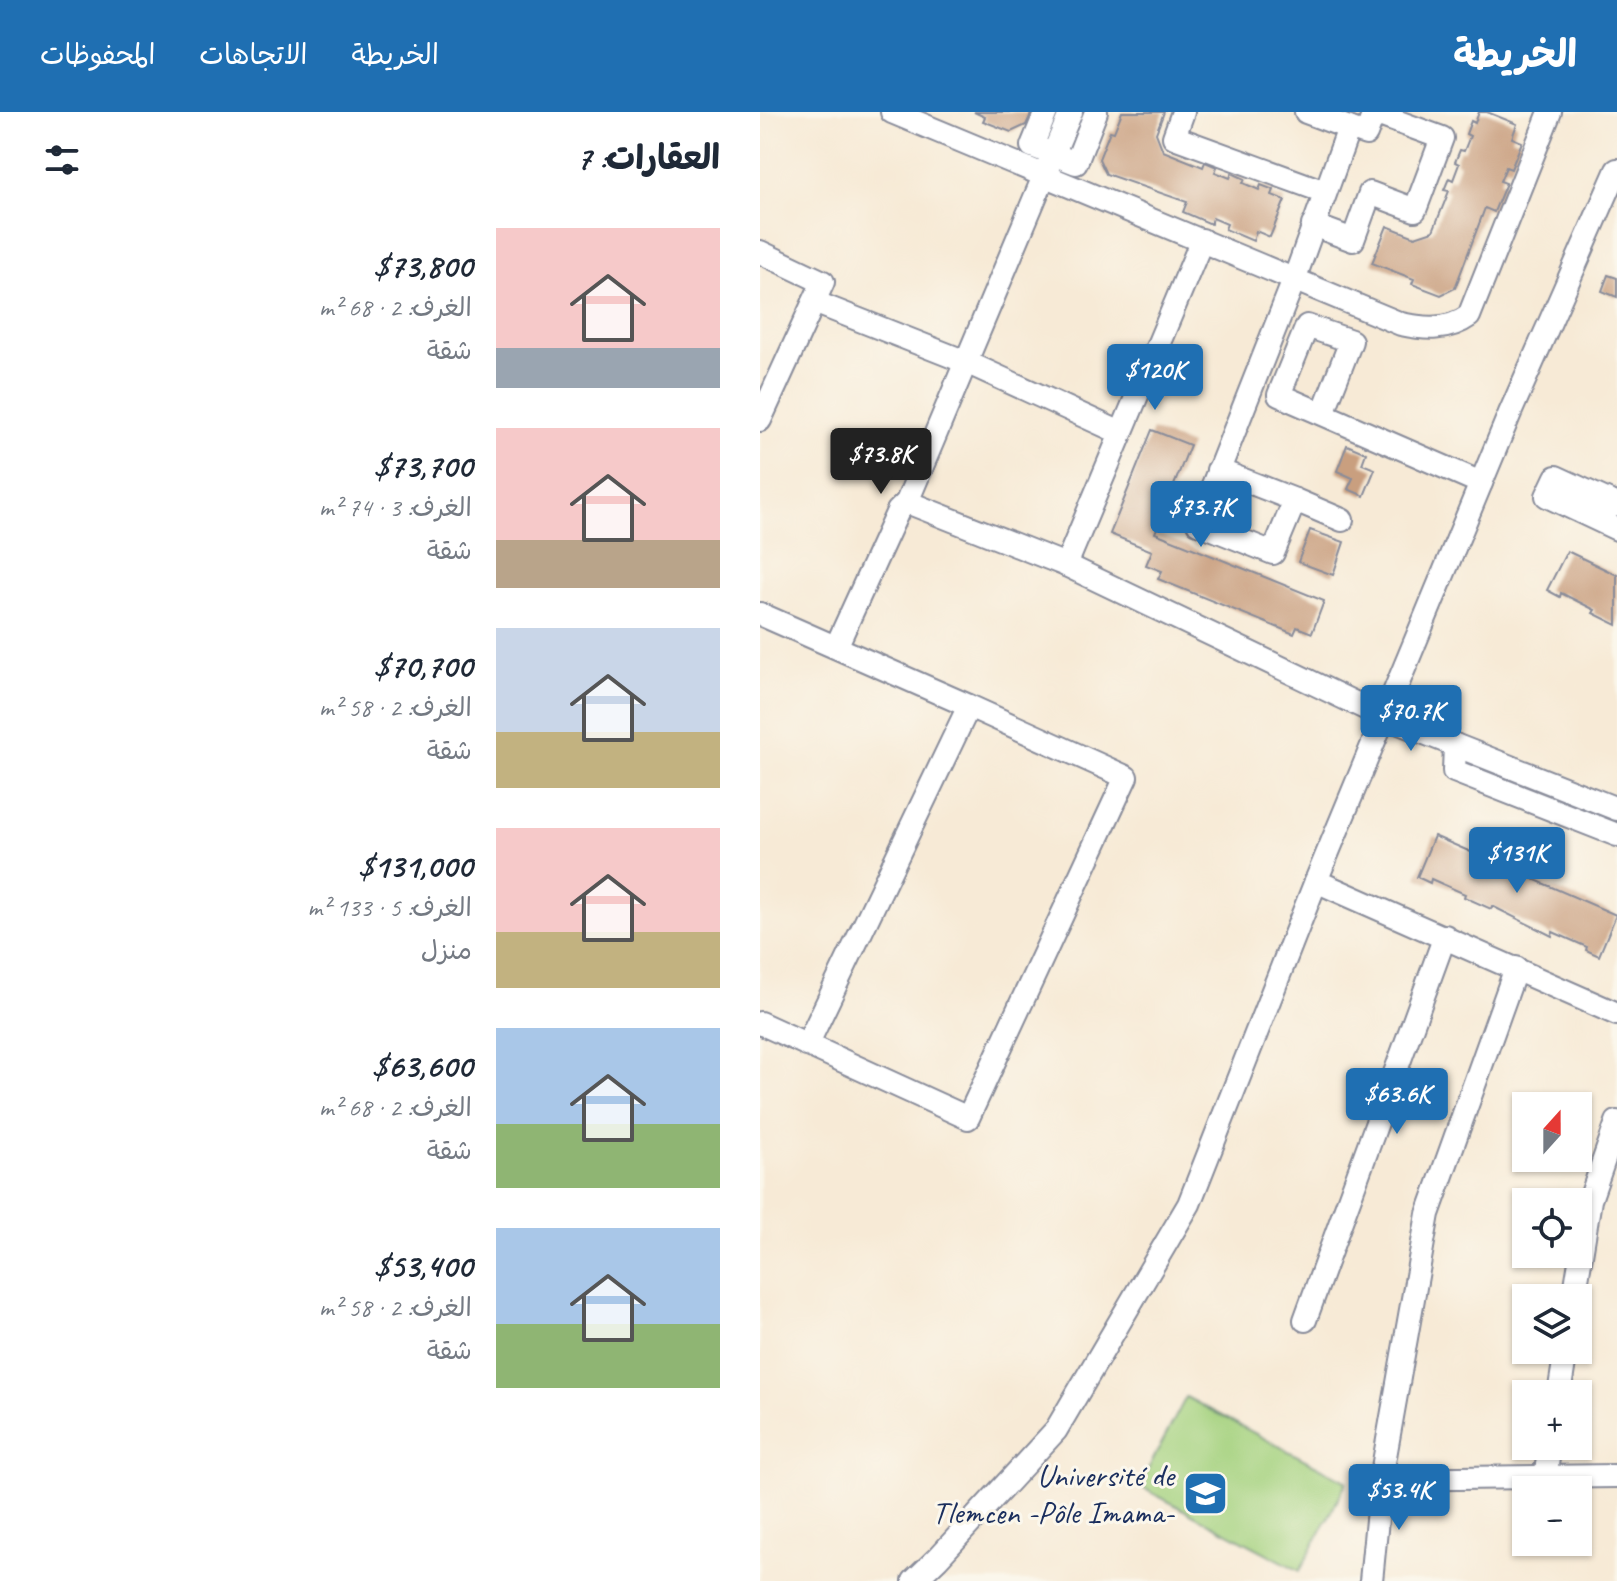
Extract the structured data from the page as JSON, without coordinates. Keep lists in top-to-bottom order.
{
  "places": {
    "school or university": ["Université de Tlemcen -Pôle Imama-"]
  },
  "north": "top",
  "page": {
    "header": "الخريطة",
    "nav": ["الخريطة", "الاتجاهات", "المحفوظات"],
    "heading": "العقارات: 7",
    "list": [
      {
        "name": "$73,800",
        "note": "الغرف: 2 · 68 m² · شقة"
      },
      {
        "name": "$73,700",
        "note": "الغرف: 3 · 74 m² · شقة"
      },
      {
        "name": "$70,700",
        "note": "الغرف: 2 · 58 m² · شقة"
      },
      {
        "name": "$131,000",
        "note": "الغرف: 5 · 133 m² · منزل"
      },
      {
        "name": "$63,600",
        "note": "الغرف: 2 · 68 m² · شقة"
      },
      {
        "name": "$53,400",
        "note": "الغرف: 2 · 58 m² · شقة"
      }
    ],
    "price": [
      "$120K",
      "$73.8K",
      "$73.7K",
      "$70.7K",
      "$131K",
      "$63.6K",
      "$53.4K"
    ],
    "map_buttons": ["+", "−"]
  }
}
